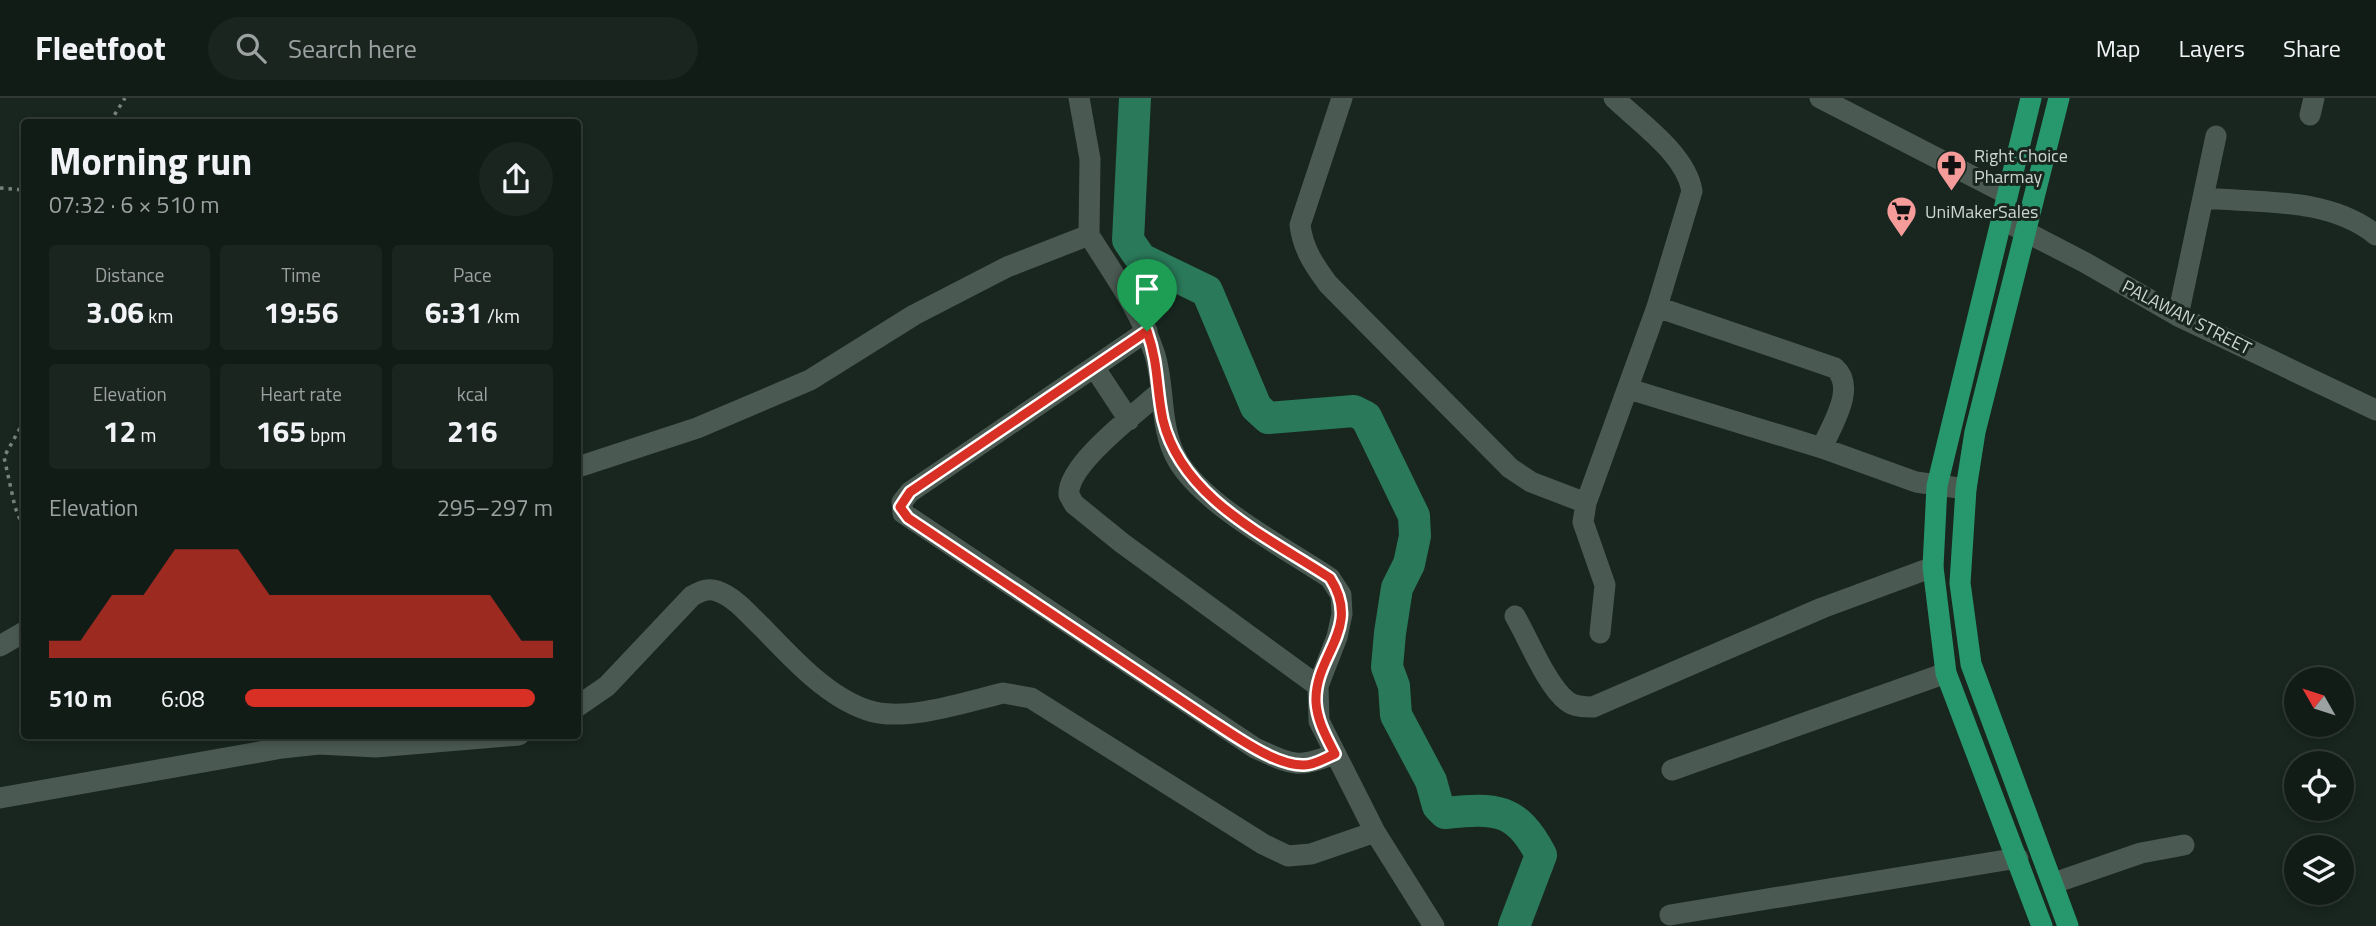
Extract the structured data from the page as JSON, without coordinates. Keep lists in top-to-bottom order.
{
  "streets": {
    "street": ["PALAWAN STREET"]
  },
  "places": {
    "pharmacy": ["Right Choice Pharmay"],
    "supermarket": ["UniMakerSales"]
  },
  "north": "top left",
  "page": {
    "header": "Fleetfoot",
    "search": "Search here",
    "nav": ["Map", "Layers", "Share"],
    "heading": ["Morning run", "07:32 · 6 × 510 m"],
    "stats": [
      ["Distance", "3.06 km"],
      ["Time", "19:56"],
      ["Pace", "6:31 /km"],
      ["Elevation", "12 m"],
      ["Heart rate", "165 bpm"],
      ["kcal", "216"]
    ],
    "chart": ["Elevation", "295–297 m"],
    "list": [
      {
        "name": "510 m",
        "note": "6:08"
      }
    ]
  }
}
